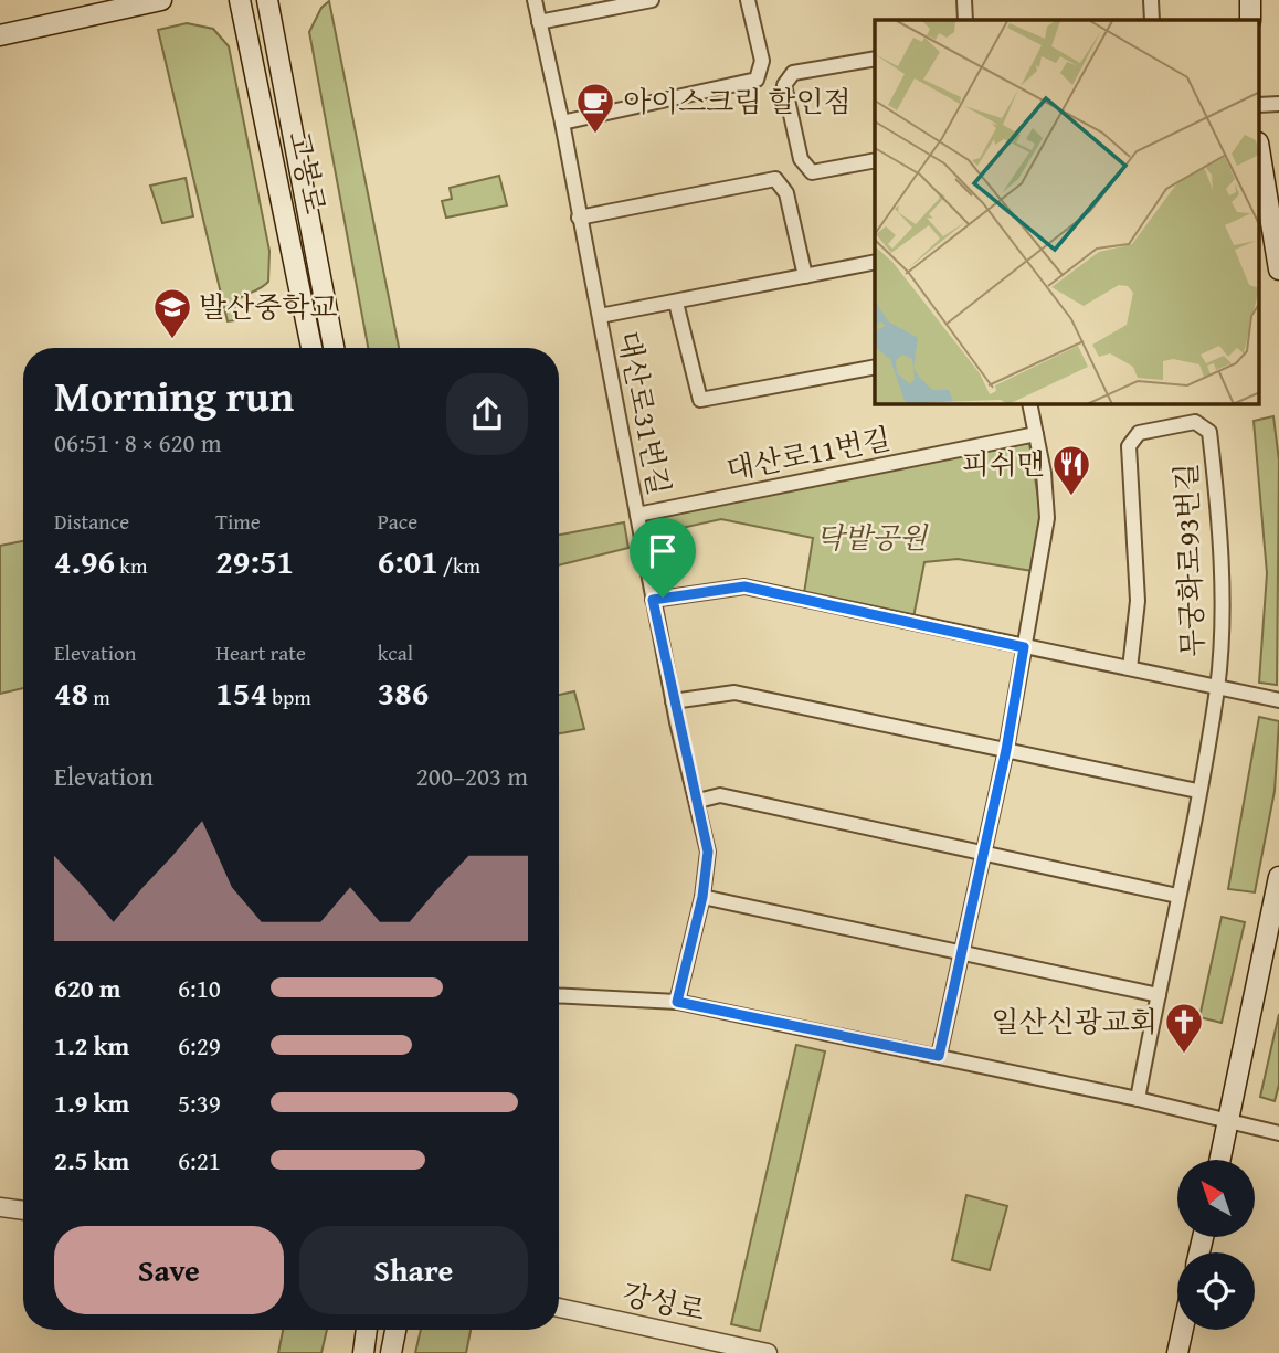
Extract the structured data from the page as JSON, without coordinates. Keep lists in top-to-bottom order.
{
  "streets": {
    "main road": ["고봉로"],
    "street": [
      "대산로31번길",
      "대산로11번길",
      "무궁화로93번길",
      "강성로"
    ]
  },
  "crossings": [
    ["대산로31번길", "대산로11번길"],
    ["대산로31번길", "무궁화로93번길"]
  ],
  "parks": ["닥밭공원"],
  "places": {
    "cafe": ["아이스크림 할인점"],
    "school or university": ["발산중학교"],
    "restaurant": ["피쉬맨"],
    "church": ["일산신광교회"]
  },
  "north": "top left",
  "page": {
    "heading": ["Morning run", "06:51 · 8 × 620 m"],
    "stats": [
      ["Distance", "4.96 km"],
      ["Time", "29:51"],
      ["Pace", "6:01 /km"],
      ["Elevation", "48 m"],
      ["Heart rate", "154 bpm"],
      ["kcal", "386"]
    ],
    "chart": ["Elevation", "200–203 m"],
    "list": [
      {
        "name": "620 m",
        "note": "6:10"
      },
      {
        "name": "1.2 km",
        "note": "6:29"
      },
      {
        "name": "1.9 km",
        "note": "5:39"
      },
      {
        "name": "2.5 km",
        "note": "6:21"
      }
    ],
    "buttons": ["Save", "Share"]
  }
}
